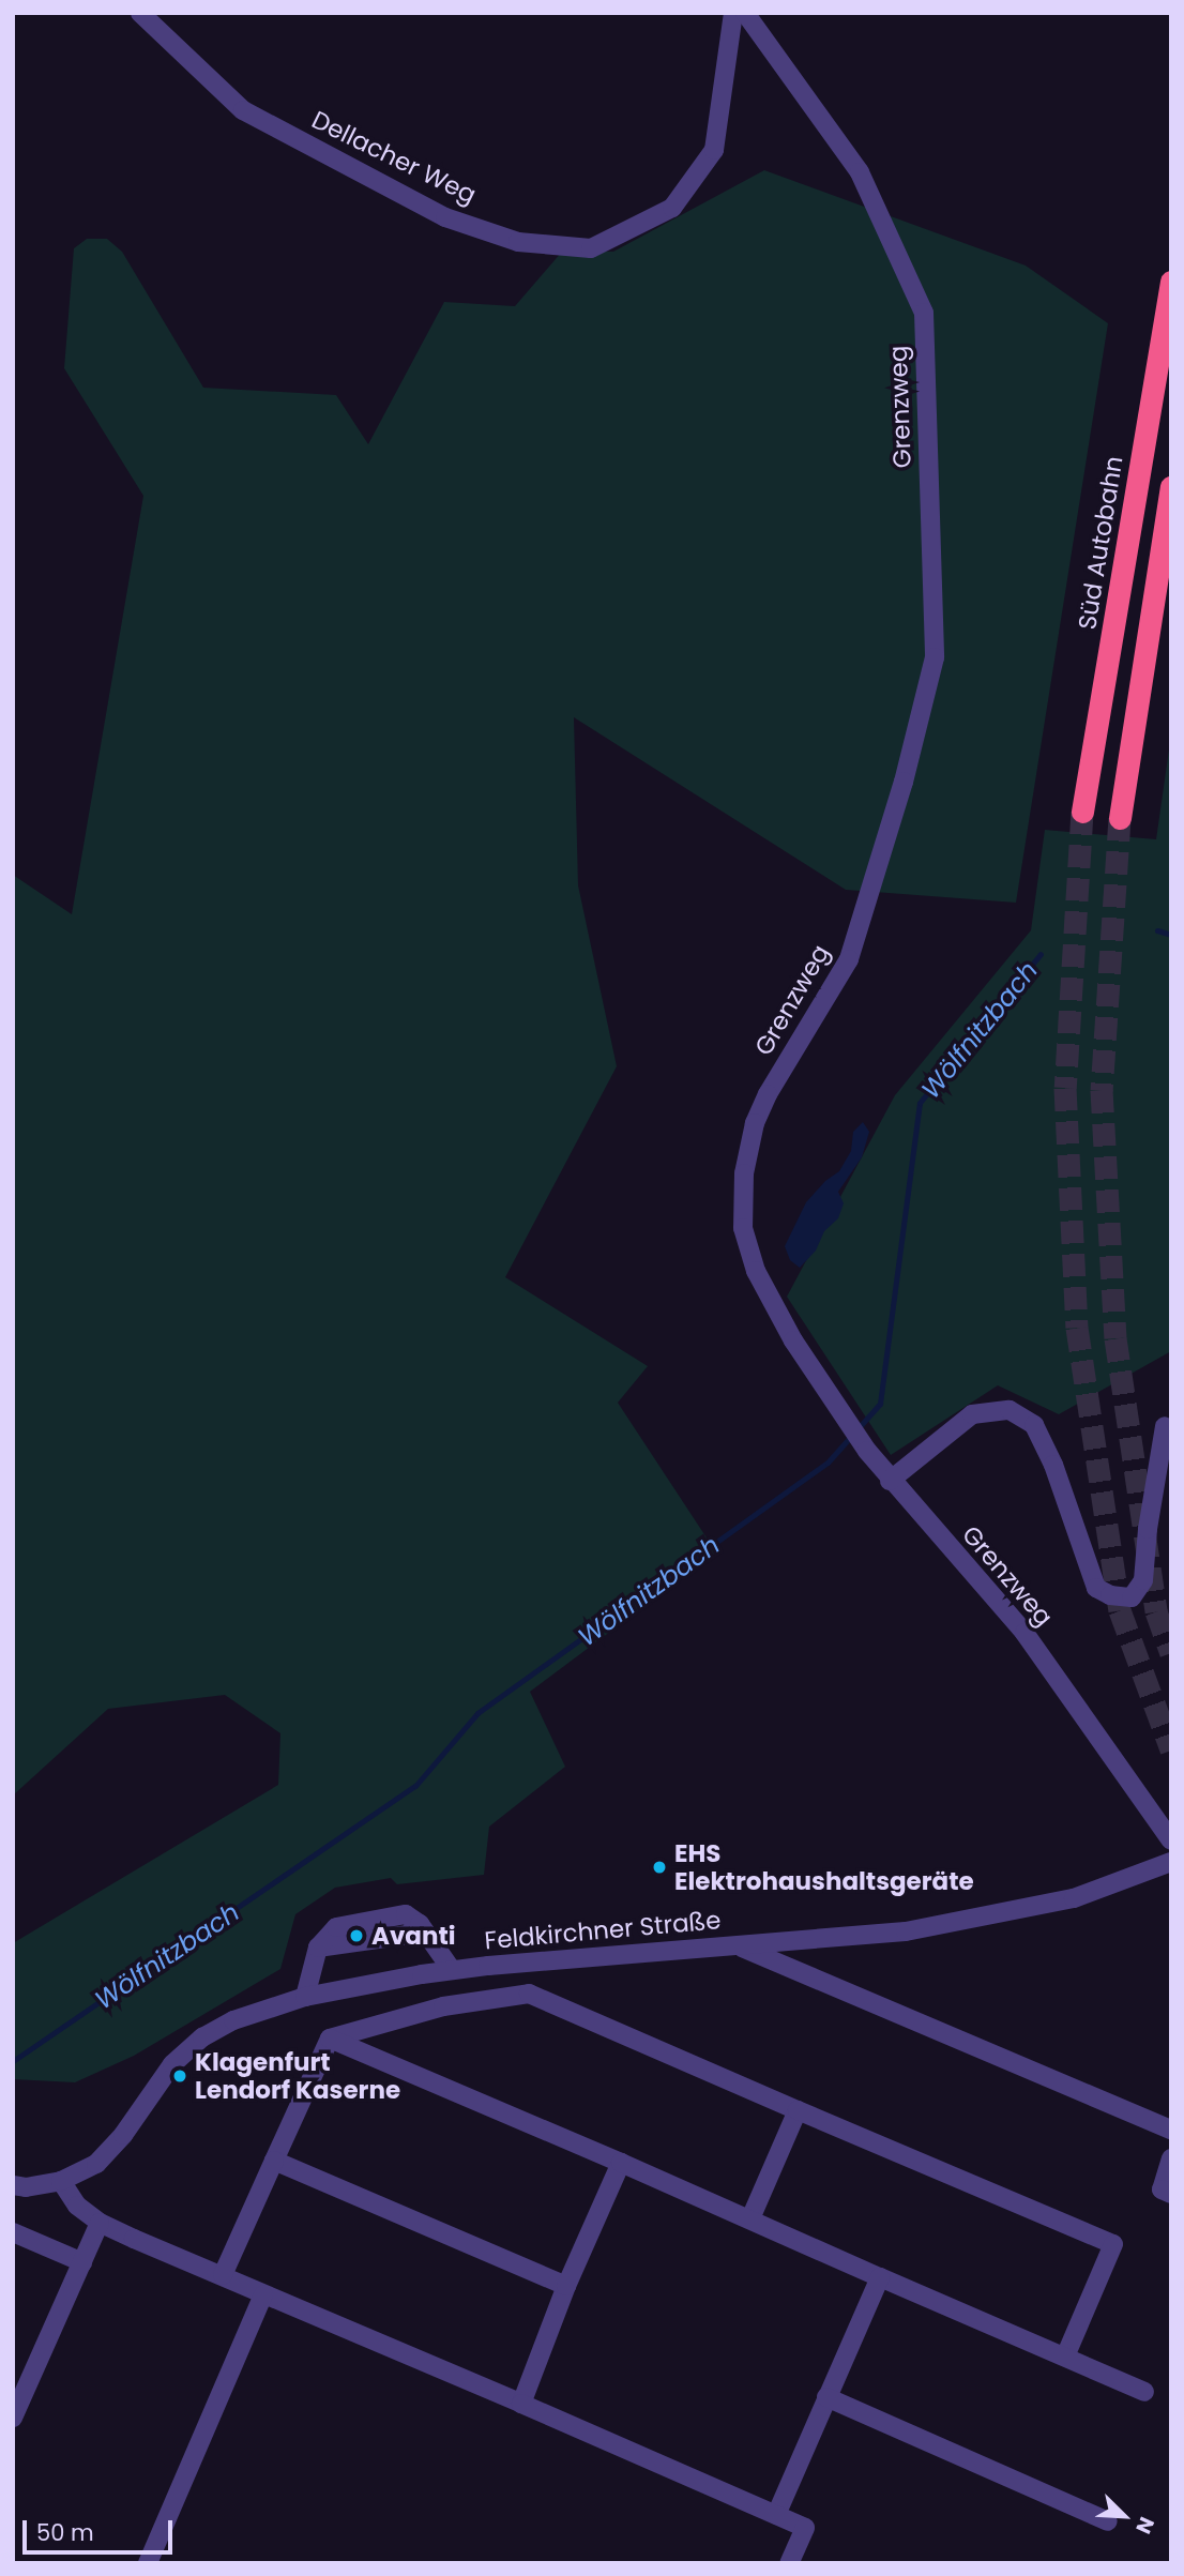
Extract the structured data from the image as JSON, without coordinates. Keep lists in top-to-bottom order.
{
  "streets": {
    "highway": ["Süd Autobahn"],
    "street": ["Dellacher Weg", "Grenzweg", "Feldkirchner Straße"]
  },
  "water": ["Wölfnitzbach"],
  "places": ["EHS Elektrohaushaltsgeräte", "Avanti", "Klagenfurt Lendorf Kaserne"],
  "scale_bar": "50 m",
  "north": "bottom right"
}
